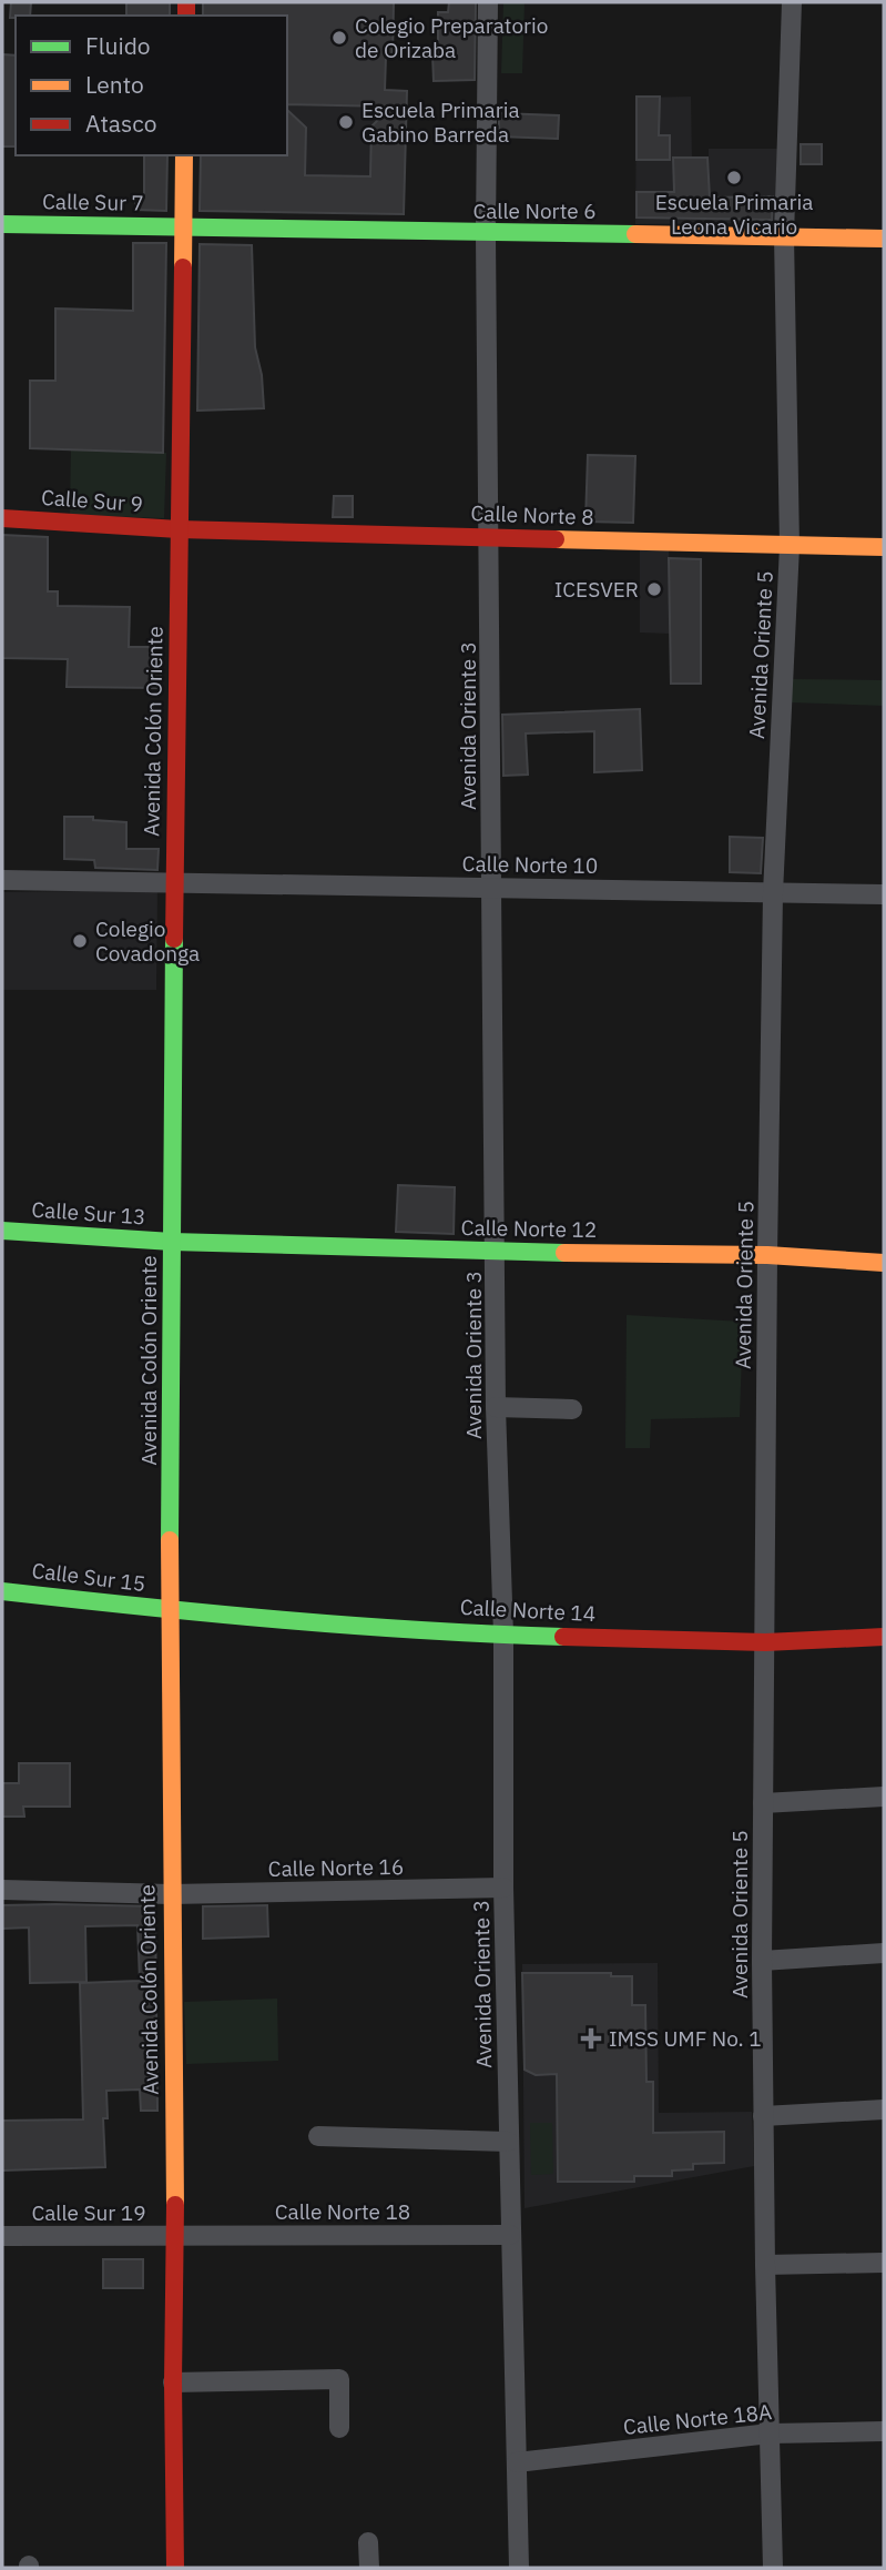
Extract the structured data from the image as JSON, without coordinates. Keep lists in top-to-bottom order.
{
  "streets": {
    "street": [
      "Calle Sur 7",
      "Calle Norte 6",
      "Calle Sur 9",
      "Calle Norte 8",
      "Avenida Oriente 5",
      "Avenida Oriente 3",
      "Avenida Colón Oriente",
      "Calle Norte 10",
      "Calle Sur 13",
      "Calle Norte 12",
      "Calle Sur 15",
      "Calle Norte 14",
      "Calle Norte 16",
      "Calle Norte 18",
      "Calle Sur 19",
      "Calle Norte 18A"
    ]
  },
  "crossings": [
    ["Calle Sur 7", "Calle Norte 6"],
    ["Calle Sur 7", "Avenida Colón Oriente"],
    ["Calle Norte 6", "Avenida Oriente 5"],
    ["Calle Norte 6", "Avenida Oriente 3"],
    ["Calle Norte 6", "Avenida Colón Oriente"],
    ["Calle Sur 9", "Calle Norte 8"],
    ["Calle Sur 9", "Avenida Colón Oriente"],
    ["Calle Norte 8", "Avenida Oriente 5"],
    ["Calle Norte 8", "Avenida Oriente 3"],
    ["Calle Norte 8", "Avenida Colón Oriente"],
    ["Avenida Oriente 5", "Calle Norte 10"],
    ["Avenida Oriente 5", "Calle Norte 12"],
    ["Avenida Oriente 5", "Calle Norte 14"],
    ["Avenida Oriente 5", "Calle Norte 18A"],
    ["Avenida Oriente 3", "Calle Norte 10"],
    ["Avenida Oriente 3", "Calle Norte 12"],
    ["Avenida Oriente 3", "Calle Norte 14"],
    ["Avenida Oriente 3", "Calle Norte 16"],
    ["Avenida Oriente 3", "Calle Norte 18"],
    ["Avenida Oriente 3", "Calle Norte 18A"],
    ["Avenida Colón Oriente", "Calle Norte 10"],
    ["Avenida Colón Oriente", "Calle Sur 13"],
    ["Avenida Colón Oriente", "Calle Norte 12"],
    ["Avenida Colón Oriente", "Calle Sur 15"],
    ["Avenida Colón Oriente", "Calle Norte 14"],
    ["Avenida Colón Oriente", "Calle Norte 16"],
    ["Avenida Colón Oriente", "Calle Norte 18"],
    ["Avenida Colón Oriente", "Calle Sur 19"],
    ["Calle Sur 13", "Calle Norte 12"],
    ["Calle Sur 15", "Calle Norte 14"],
    ["Calle Norte 18", "Calle Sur 19"]
  ],
  "places": {
    "other": [
      "Colegio Preparatorio de Orizaba",
      "Escuela Primaria Gabino Barreda",
      "Escuela Primaria Leona Vicario",
      "ICESVER",
      "Colegio Covadonga"
    ],
    "health": ["IMSS UMF No. 1"]
  },
  "legend": ["Fluido", "Lento", "Atasco"]
}
